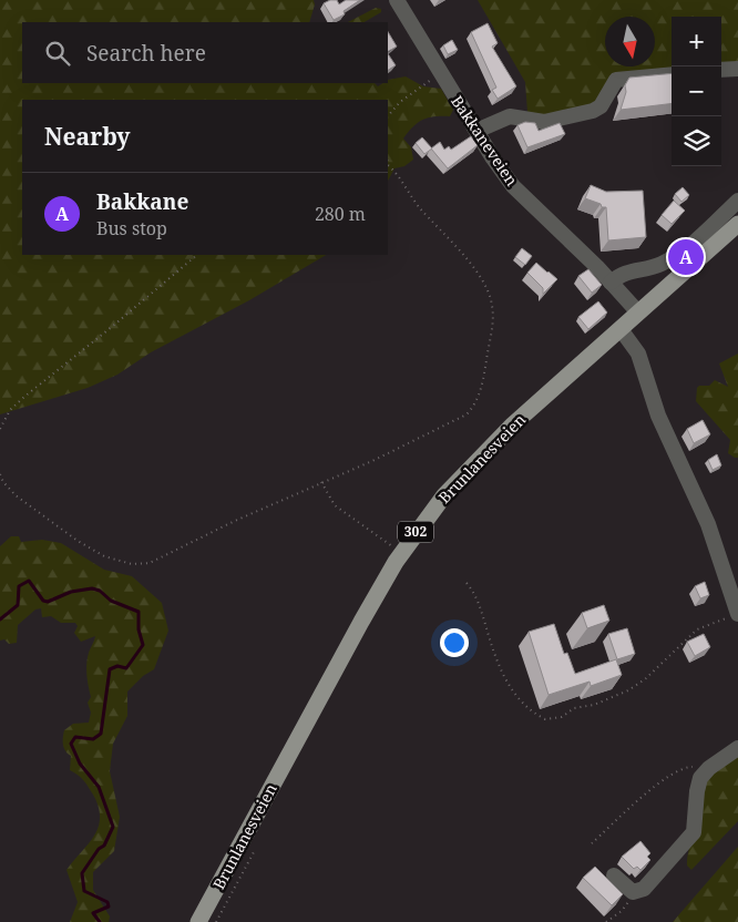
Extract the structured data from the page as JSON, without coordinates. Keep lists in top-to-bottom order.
{
  "streets": {
    "main road": ["Brunlanesveien", "302"],
    "street": ["Bakkaneveien"]
  },
  "crossings": [
    ["Bakkaneveien", "Brunlanesveien"]
  ],
  "north": "bottom",
  "page": {
    "map_buttons": ["+", "−"],
    "search": "Search here",
    "heading": "Nearby",
    "list": [
      {
        "mark": "A",
        "name": "Bakkane",
        "note": "Bus stop",
        "value": "280 m"
      }
    ],
    "pins": "A"
  }
}
